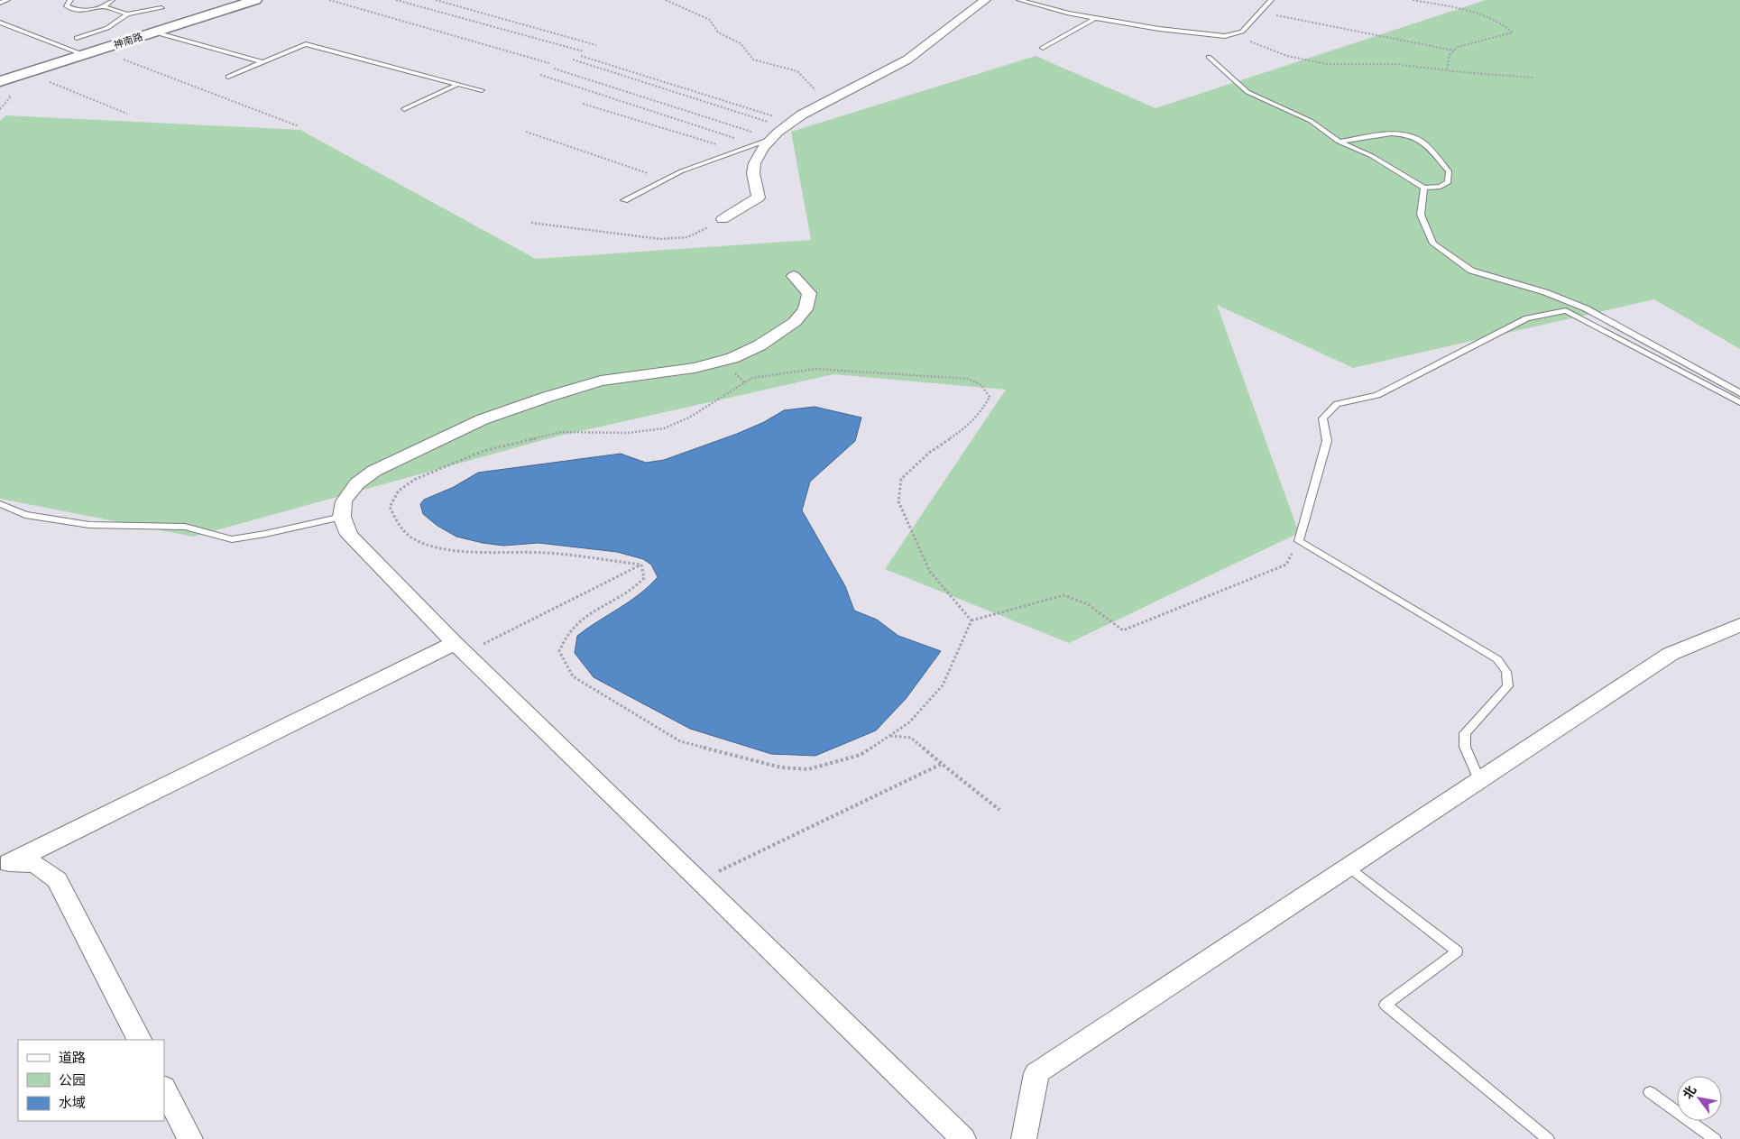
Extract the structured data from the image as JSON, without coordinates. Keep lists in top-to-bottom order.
{
  "streets": {
    "street": ["神南路"]
  },
  "legend": ["道路", "公园", "水域"],
  "north": "top left"
}
